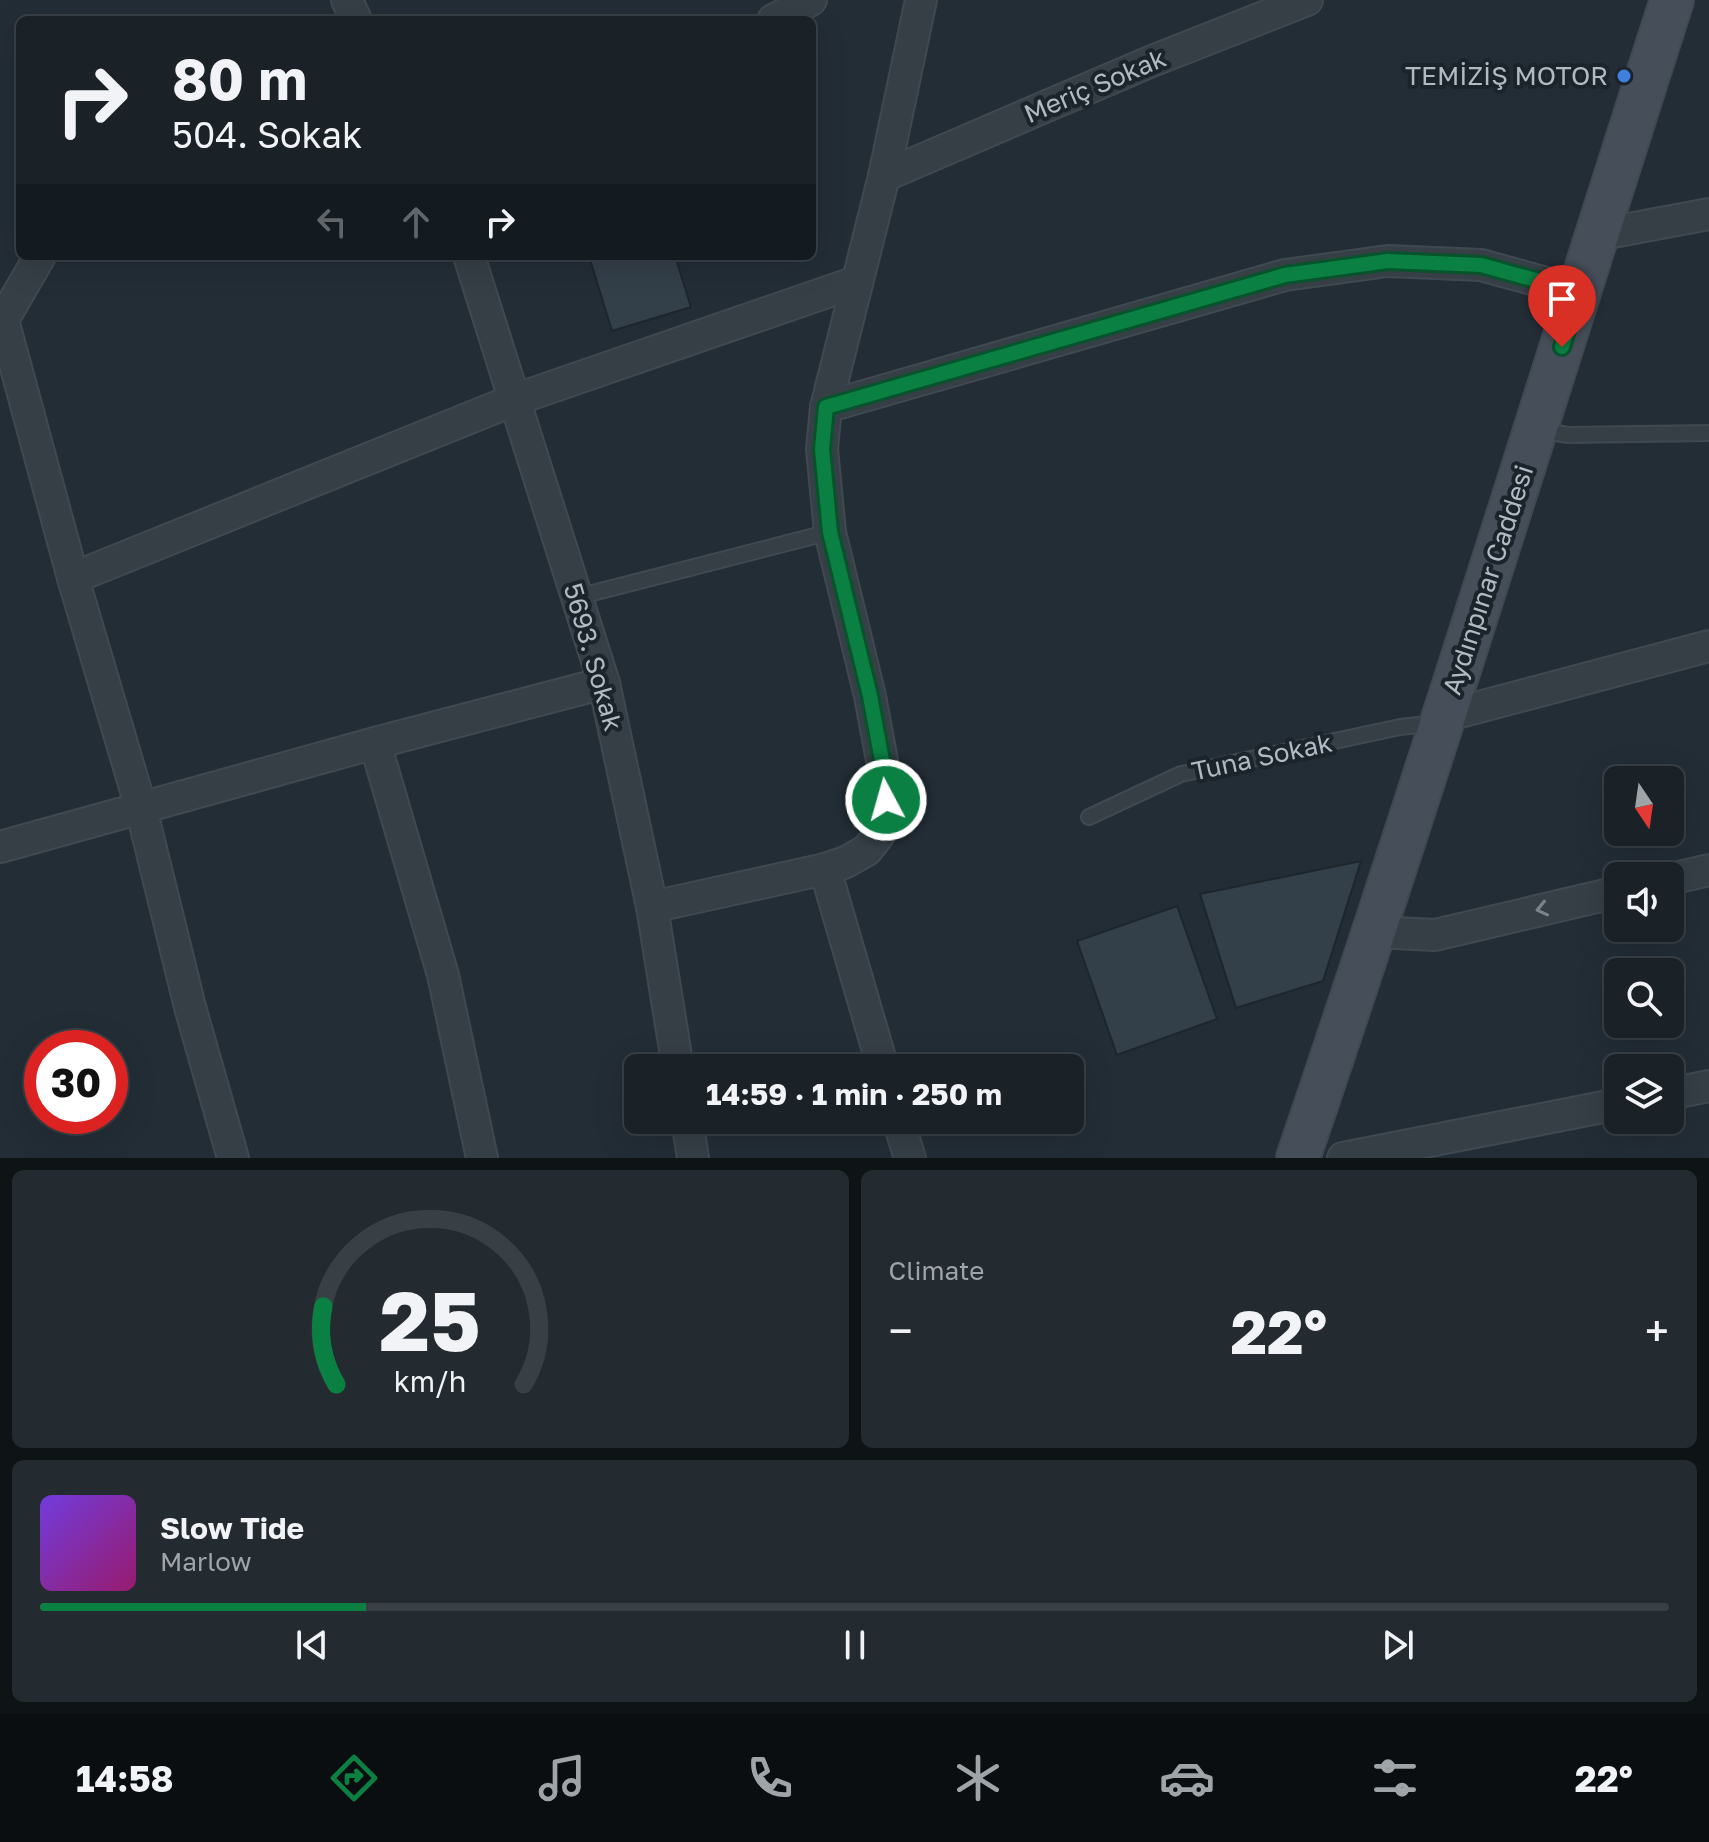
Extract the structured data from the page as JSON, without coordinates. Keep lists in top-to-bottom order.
{
  "streets": {
    "main road": ["Aydınpınar Caddesi"],
    "street": ["Meriç Sokak", "5693. Sokak"],
    "lane": ["Tuna Sokak"]
  },
  "crossings": [
    ["Aydınpınar Caddesi", "Tuna Sokak"]
  ],
  "places": ["TEMİZİŞ MOTOR"],
  "north": "bottom",
  "page": {
    "turn": ["80 m", "504. Sokak"],
    "limit": "30",
    "trip": "14:59 · 1 min · 250 m",
    "tile": "Climate",
    "heat": ["−", "22°", "+"],
    "song": ["Slow Tide", "Marlow"],
    "tabs": ["14:58", "22°"],
    "gauge": ["25", "km/h"]
  }
}
